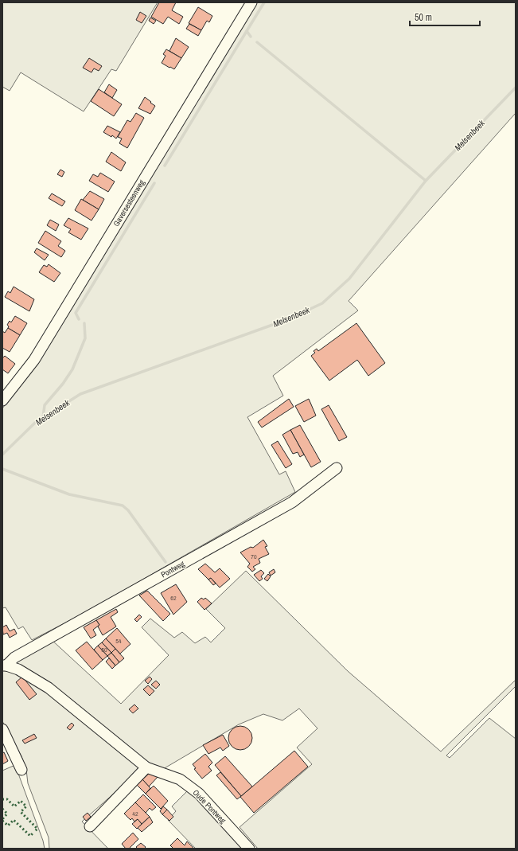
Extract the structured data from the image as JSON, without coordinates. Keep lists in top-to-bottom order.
{
  "streets": {
    "street": ["Gaversesteenweg", "Pontweg", "Oude Pontweg"]
  },
  "crossings": [
    ["Pontweg", "Oude Pontweg"]
  ],
  "water": ["Melsenbeek"],
  "house_numbers": [
    "70",
    "62",
    "54",
    "50",
    "42"
  ],
  "scale_bar": "50 m"
}
